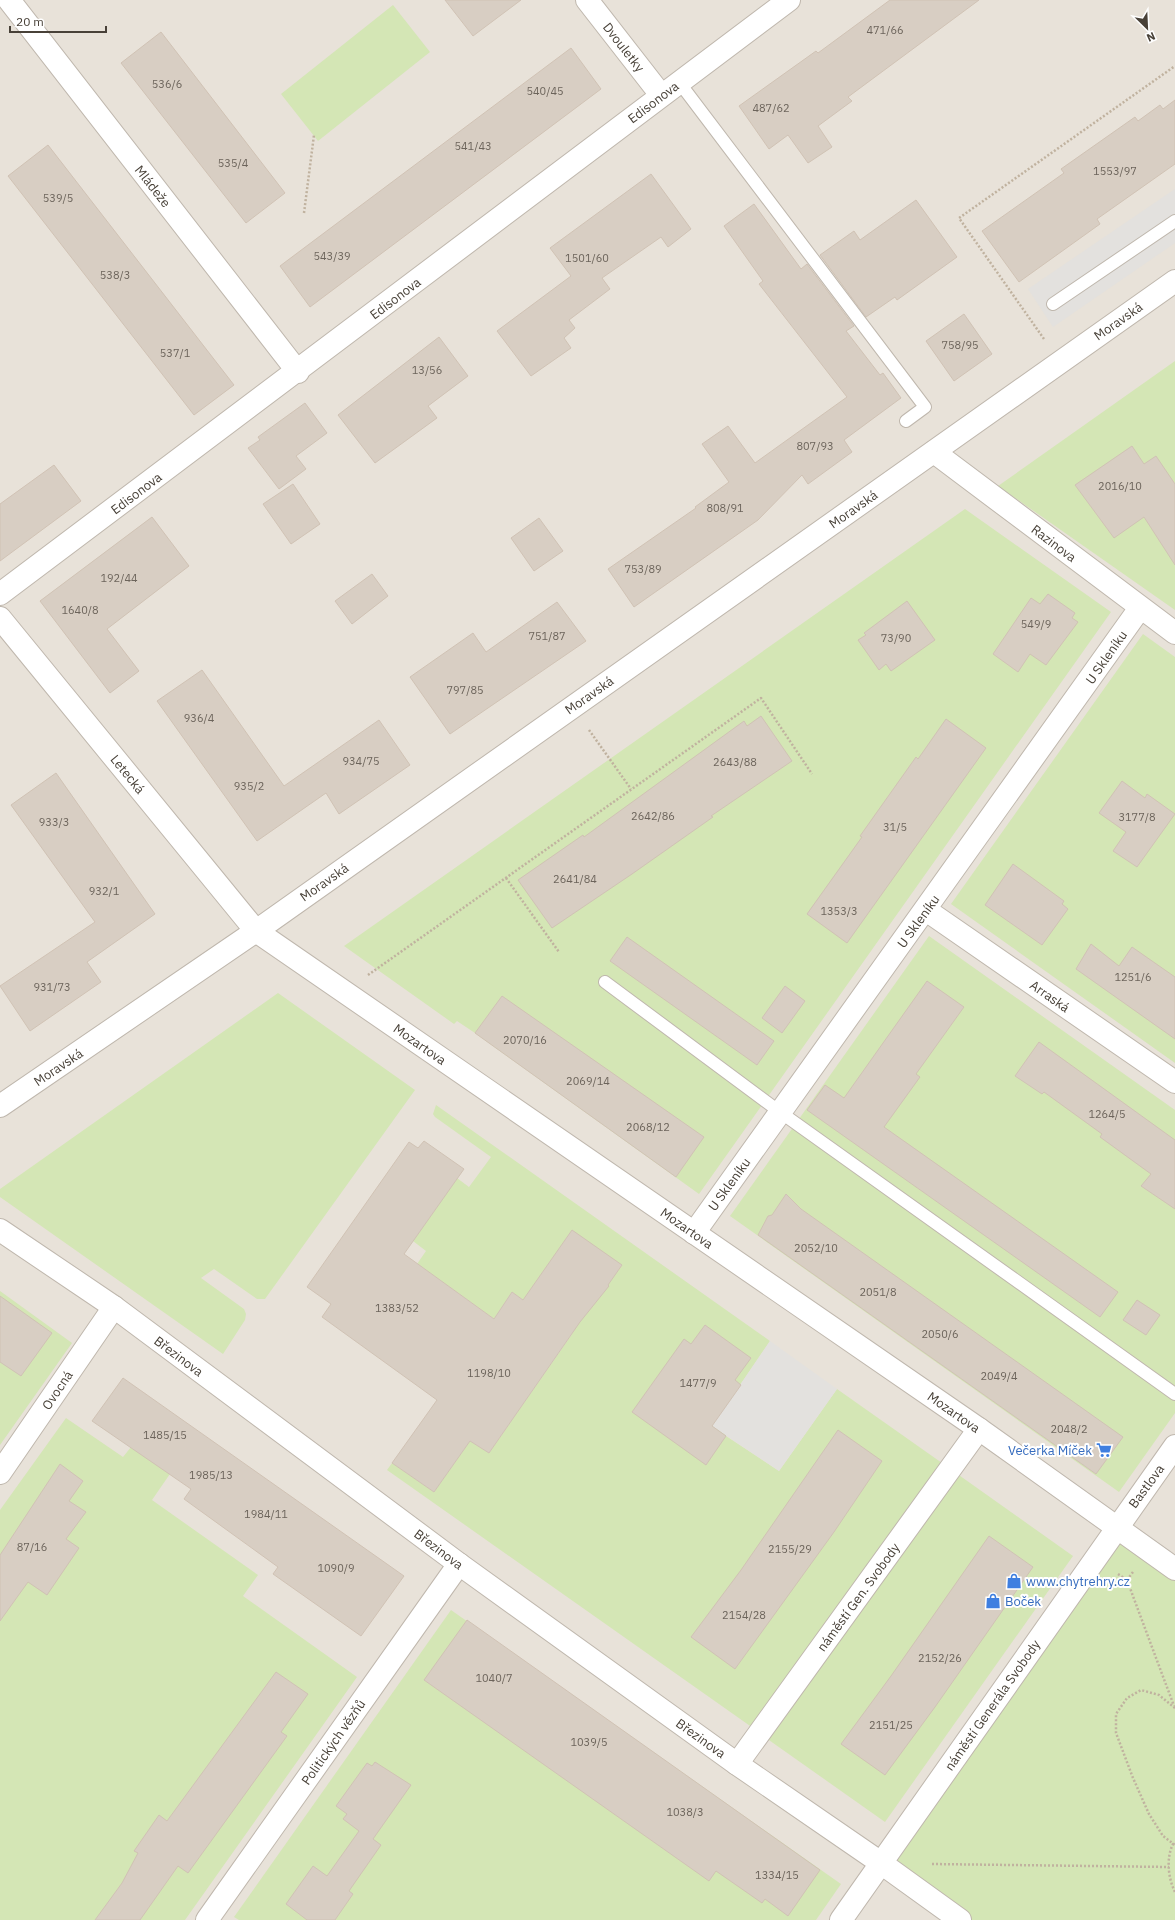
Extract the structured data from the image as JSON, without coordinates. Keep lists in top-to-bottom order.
{
  "streets": {
    "street": [
      "Dvouletky",
      "Edisonova",
      "Mládeže",
      "Moravská",
      "Razinova",
      "U Skleníku",
      "Letecká",
      "Arraská",
      "Mozartova",
      "Březinova",
      "Ovocná",
      "Bastlova",
      "náměstí Gen. Svobody",
      "náměstí Generála Svobody",
      "Politických vězňů"
    ]
  },
  "crossings": [
    ["Dvouletky", "Edisonova"],
    ["Edisonova", "Mládeže"],
    ["Moravská", "Razinova"],
    ["Moravská", "Letecká"],
    ["Moravská", "Mozartova"],
    ["Razinova", "U Skleníku"],
    ["U Skleníku", "Arraská"],
    ["U Skleníku", "Mozartova"],
    ["Letecká", "Mozartova"],
    ["Mozartova", "Bastlova"],
    ["Mozartova", "náměstí Gen. Svobody"],
    ["Mozartova", "náměstí Generála Svobody"],
    ["Březinova", "Ovocná"],
    ["Březinova", "náměstí Gen. Svobody"],
    ["Březinova", "náměstí Generála Svobody"],
    ["Březinova", "Politických vězňů"],
    ["Bastlova", "náměstí Generála Svobody"]
  ],
  "places": {
    "supermarket": ["Večerka Míček"],
    "shop": ["www.chytrehry.cz", "Boček"]
  },
  "house_numbers": [
    "471/66",
    "536/6",
    "540/45",
    "487/62",
    "541/43",
    "535/4",
    "1553/97",
    "539/5",
    "543/39",
    "1501/60",
    "538/3",
    "758/95",
    "537/1",
    "13/56",
    "807/93",
    "2016/10",
    "808/91",
    "753/89",
    "192/44",
    "1640/8",
    "549/9",
    "751/87",
    "73/90",
    "797/85",
    "936/4",
    "934/75",
    "2643/88",
    "935/2",
    "2642/86",
    "3177/8",
    "933/3",
    "31/5",
    "2641/84",
    "932/1",
    "1353/3",
    "1251/6",
    "931/73",
    "2070/16",
    "2069/14",
    "1264/5",
    "2068/12",
    "2052/10",
    "2051/8",
    "1383/52",
    "2050/6",
    "1198/10",
    "2049/4",
    "1477/9",
    "2048/2",
    "1485/15",
    "1985/13",
    "1984/11",
    "87/16",
    "2155/29",
    "1090/9",
    "2154/28",
    "2152/26",
    "1040/7",
    "2151/25",
    "1039/5",
    "1038/3",
    "1334/15"
  ],
  "scale_bar": "20 m",
  "north": "bottom right"
}
